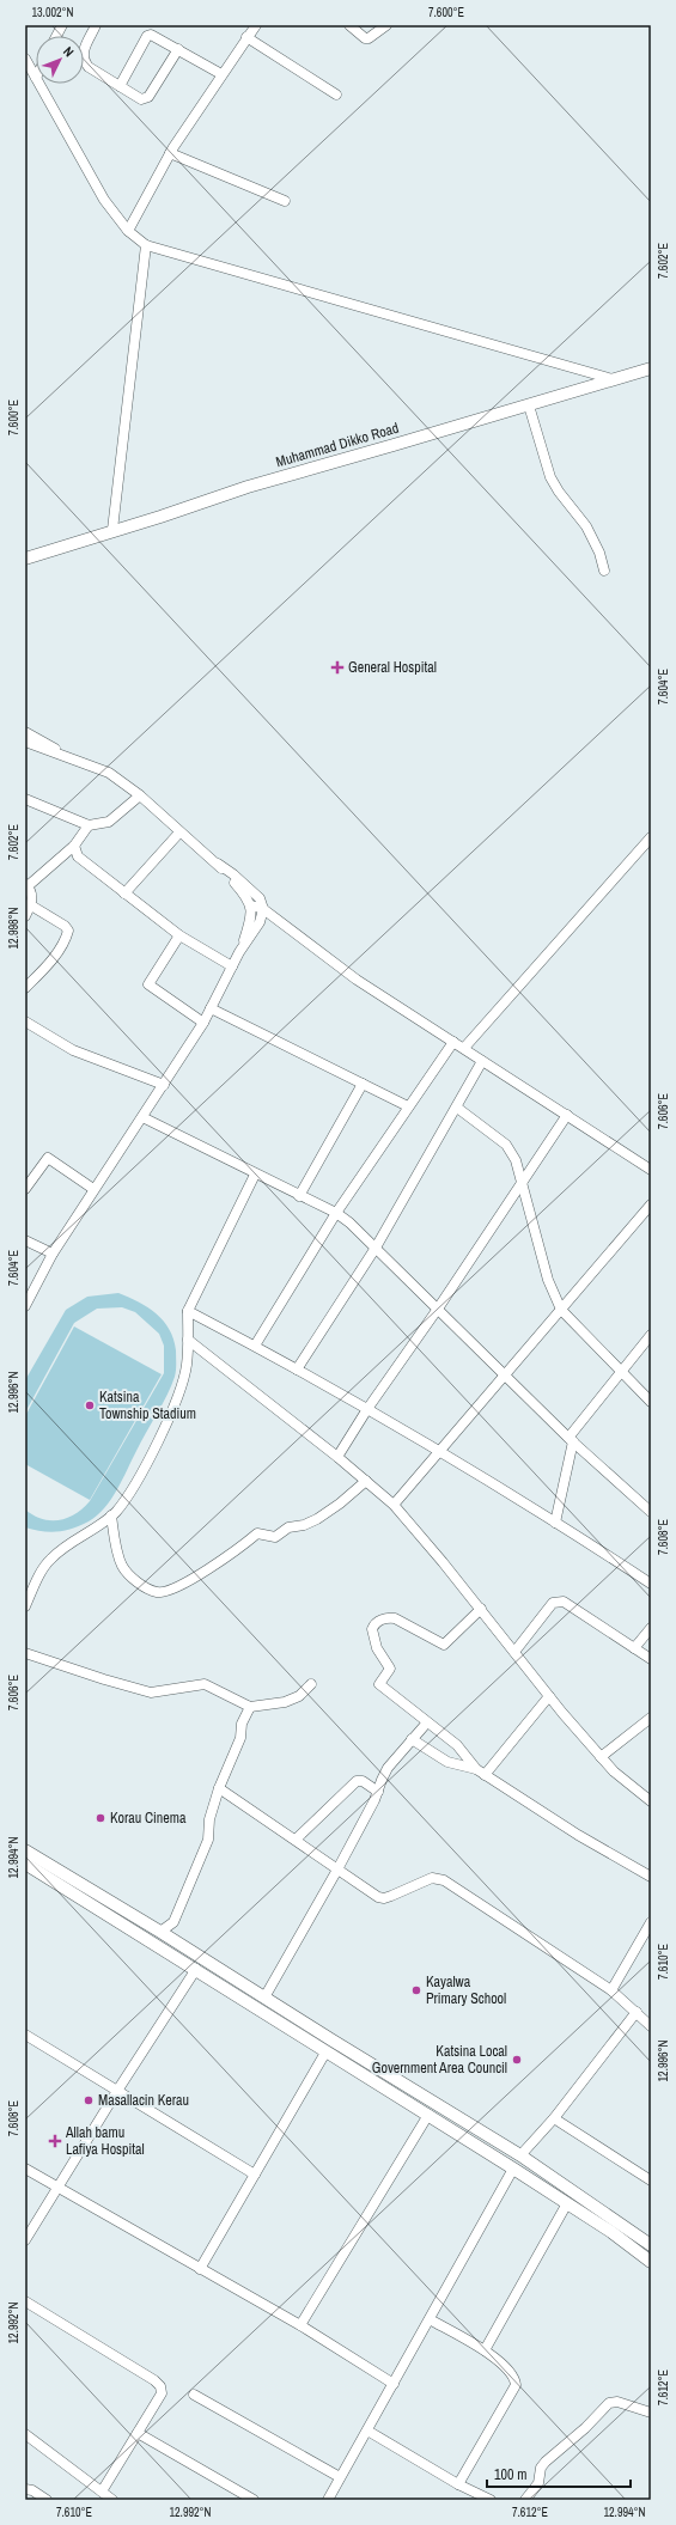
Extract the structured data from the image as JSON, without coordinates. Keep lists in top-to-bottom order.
{
  "streets": {
    "main road": ["Muhammad Dikko Road"]
  },
  "places": {
    "health": ["General Hospital", "Allah bamu Lafiya Hospital"],
    "other": [
      "Katsina Township Stadium",
      "Korau Cinema",
      "Kayalwa Primary School",
      "Katsina Local Government Area Council",
      "Masallacin Kerau"
    ]
  },
  "scale_bar": "100 m",
  "north": "top right",
  "coordinates": [
    "13.002°N",
    "7.600°E",
    "7.602°E",
    "7.604°E",
    "12.998°N",
    "7.606°E",
    "12.996°N",
    "7.608°E",
    "12.994°N",
    "7.610°E",
    "12.992°N",
    "7.612°E"
  ]
}
